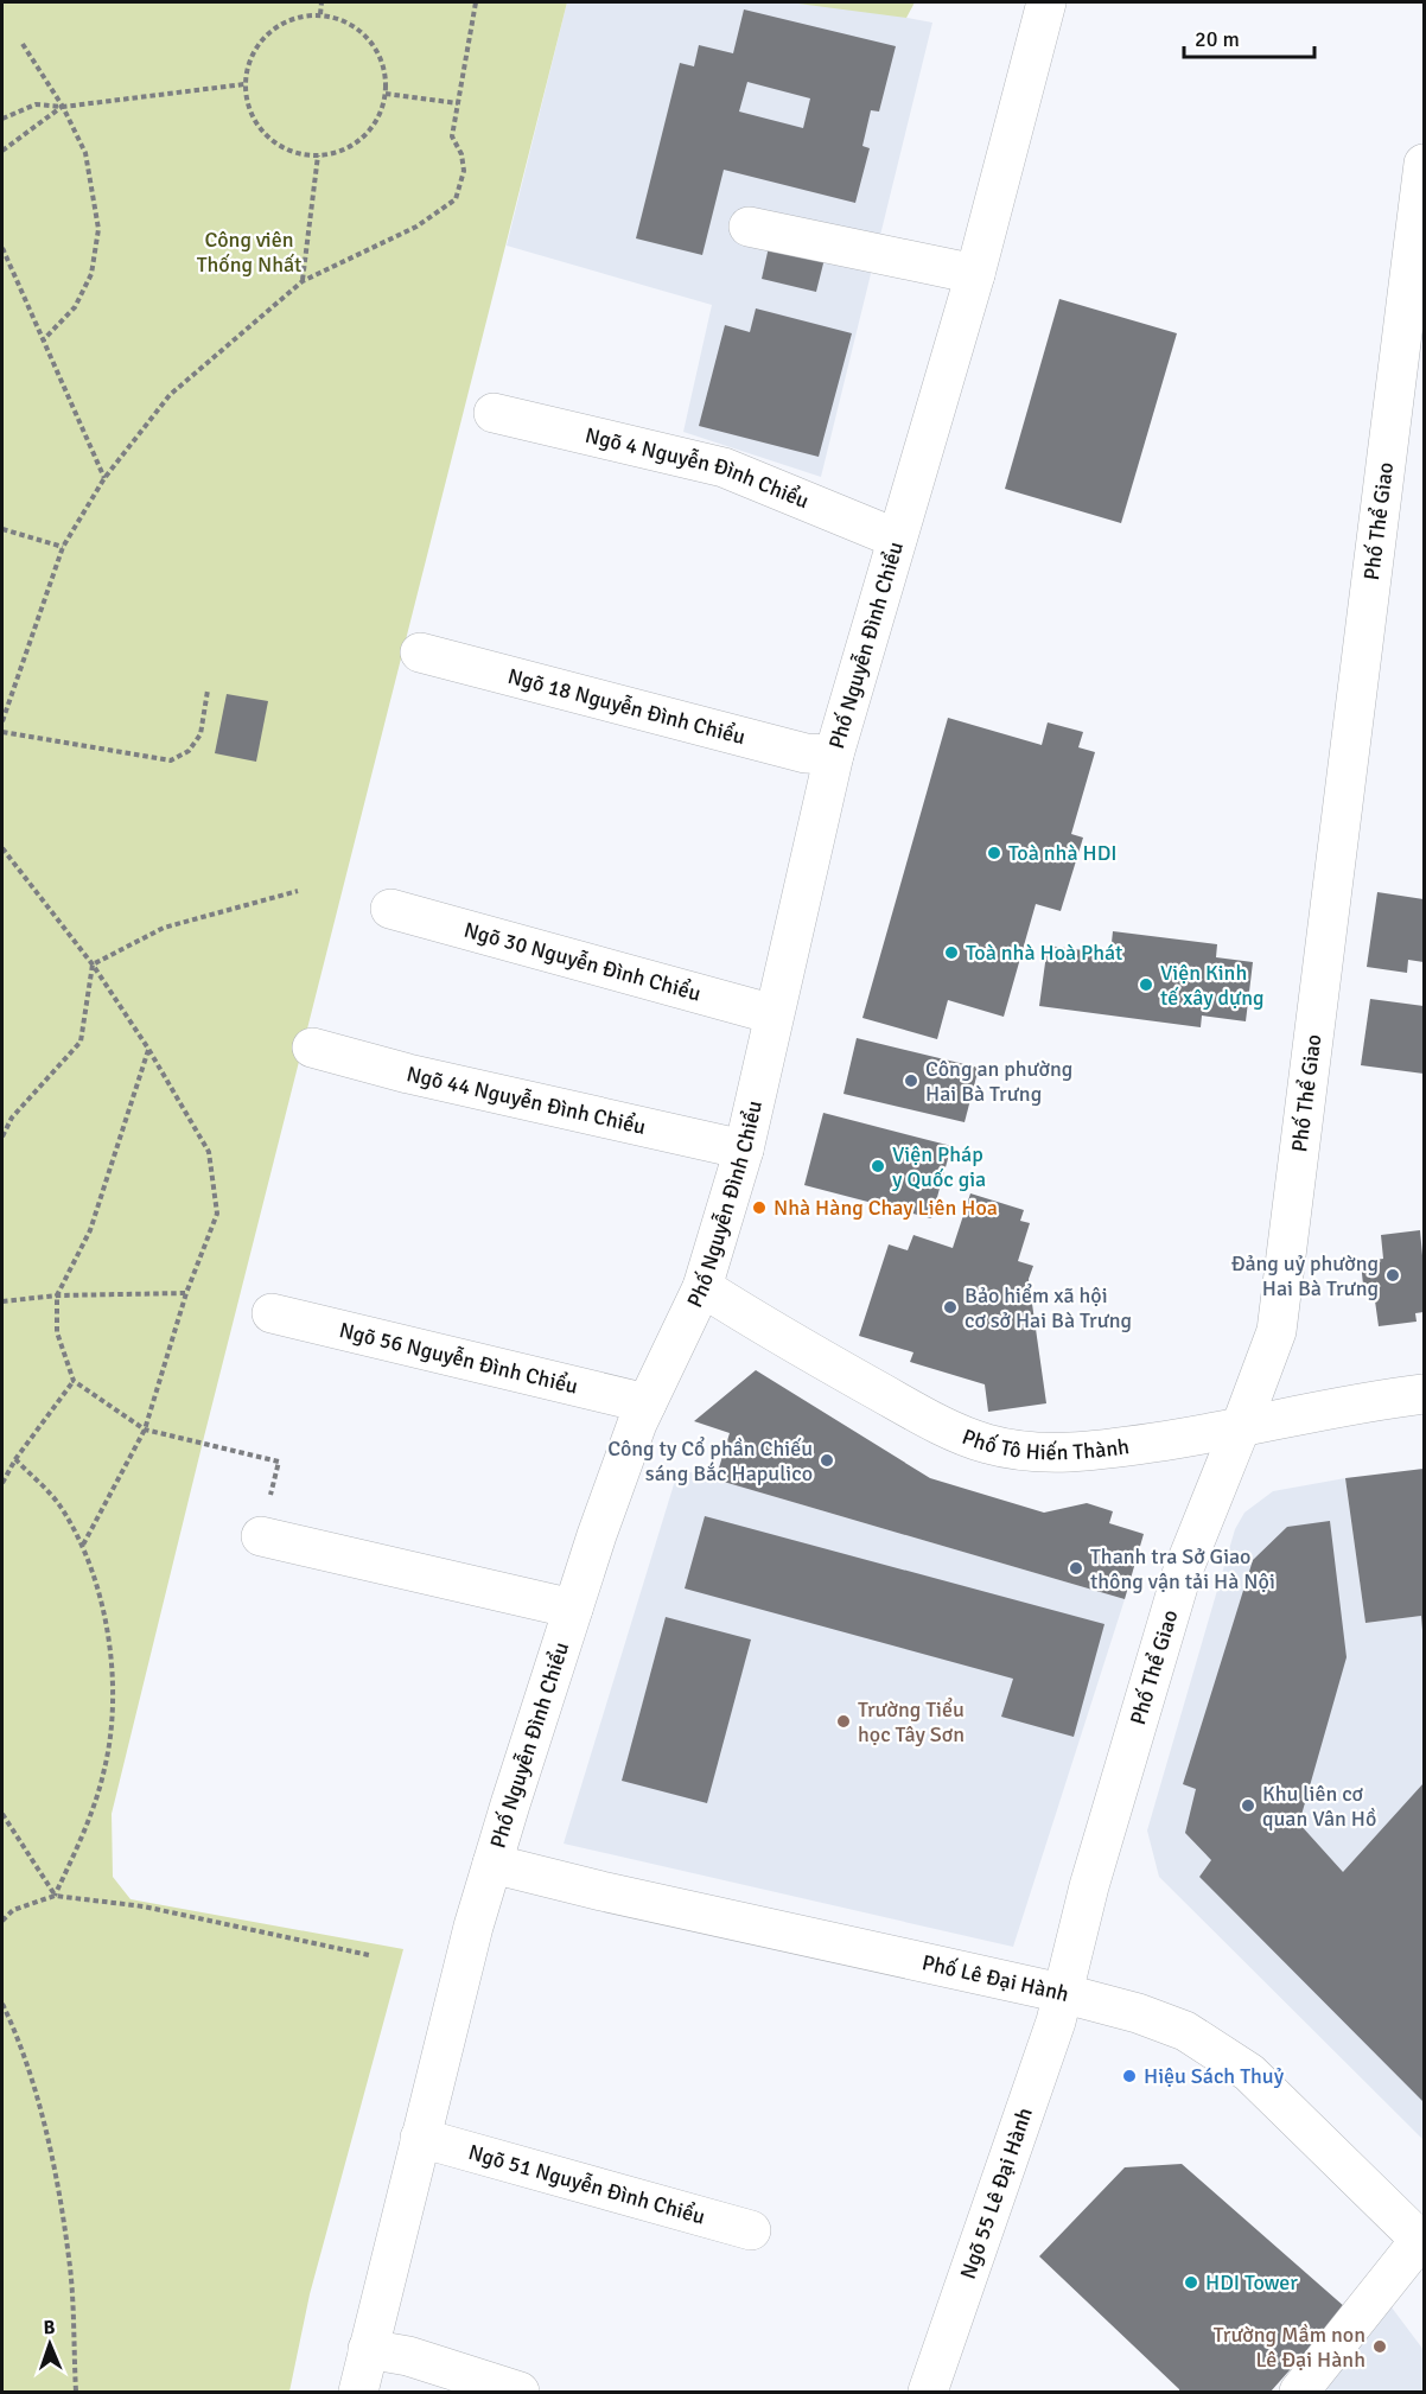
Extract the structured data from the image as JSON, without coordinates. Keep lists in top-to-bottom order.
{
  "streets": {
    "street": [
      "Ngõ 4 Nguyễn Đình Chiểu",
      "Phố Thể Giao",
      "Phố Nguyễn Đình Chiểu",
      "Ngõ 18 Nguyễn Đình Chiểu",
      "Ngõ 30 Nguyễn Đình Chiểu",
      "Ngõ 44 Nguyễn Đình Chiểu",
      "Ngõ 56 Nguyễn Đình Chiểu",
      "Phố Tô Hiến Thành",
      "Phố Lê Đại Hành",
      "Ngõ 51 Nguyễn Đình Chiểu",
      "Ngõ 55 Lê Đại Hành"
    ]
  },
  "crossings": [
    ["Ngõ 4 Nguyễn Đình Chiểu", "Phố Nguyễn Đình Chiểu"],
    ["Phố Thể Giao", "Phố Tô Hiến Thành"],
    ["Phố Thể Giao", "Phố Lê Đại Hành"],
    ["Phố Thể Giao", "Ngõ 55 Lê Đại Hành"],
    ["Phố Nguyễn Đình Chiểu", "Ngõ 18 Nguyễn Đình Chiểu"],
    ["Phố Nguyễn Đình Chiểu", "Ngõ 30 Nguyễn Đình Chiểu"],
    ["Phố Nguyễn Đình Chiểu", "Ngõ 44 Nguyễn Đình Chiểu"],
    ["Phố Nguyễn Đình Chiểu", "Ngõ 56 Nguyễn Đình Chiểu"],
    ["Phố Nguyễn Đình Chiểu", "Phố Tô Hiến Thành"],
    ["Phố Nguyễn Đình Chiểu", "Phố Lê Đại Hành"],
    ["Phố Nguyễn Đình Chiểu", "Ngõ 51 Nguyễn Đình Chiểu"],
    ["Phố Lê Đại Hành", "Ngõ 55 Lê Đại Hành"]
  ],
  "parks": ["Công viên Thống Nhất"],
  "places": [
    "Toà nhà HDI",
    "Toà nhà Hoà Phát",
    "Viện Kinh tế xây dựng",
    "Công an phường Hai Bà Trưng",
    "Viện Pháp y Quốc gia",
    "Nhà Hàng Chay Liên Hoa",
    "Đảng uỷ phường Hai Bà Trưng",
    "Bảo hiểm xã hội cơ sở Hai Bà Trưng",
    "Công ty Cổ phần Chiếu sáng Bắc Hapulico",
    "Thanh tra Sở Giao thông vận tải Hà Nội",
    "Trường Tiểu học Tây Sơn",
    "Khu liên cơ quan Vân Hồ",
    "Hiệu Sách Thuỷ",
    "HDI Tower",
    "Trường Mầm non Lê Đại Hành"
  ],
  "scale_bar": "20 m",
  "north": "top"
}
